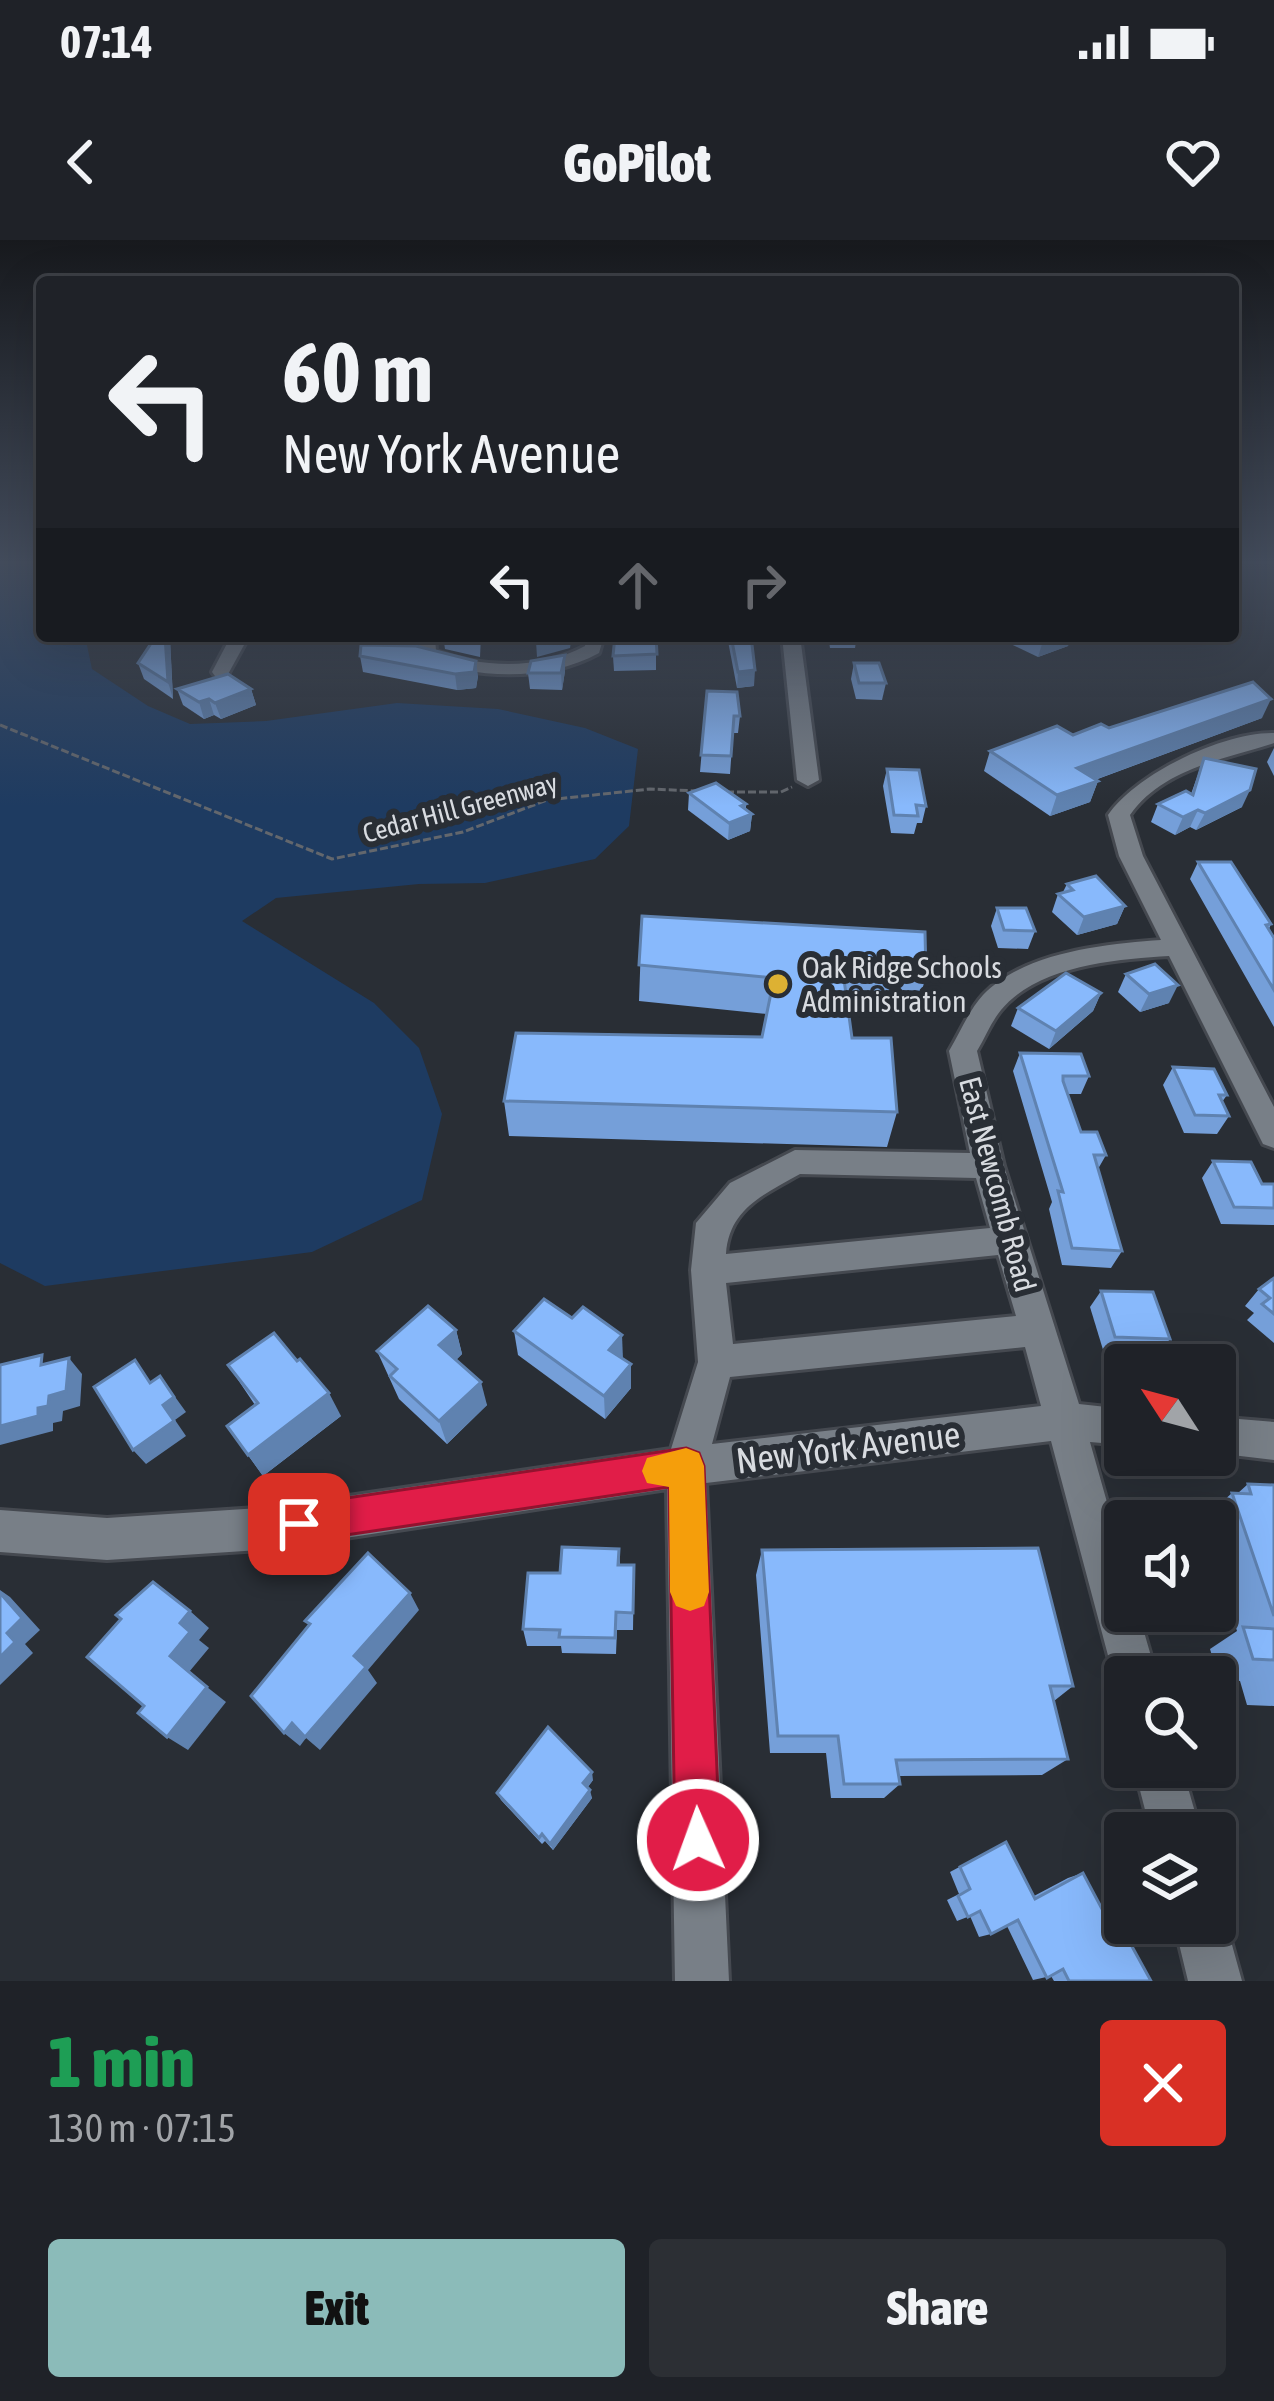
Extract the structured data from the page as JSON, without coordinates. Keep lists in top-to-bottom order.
{
  "streets": {
    "street": ["East Newcomb Road", "New York Avenue"],
    "path": ["Cedar Hill Greenway"]
  },
  "crossings": [
    ["East Newcomb Road", "New York Avenue"]
  ],
  "places": ["Oak Ridge Schools Administration"],
  "north": "top left",
  "page": {
    "status": "07:14",
    "header": "GoPilot",
    "turn": ["60 m", "New York Avenue"],
    "heading": ["1 min", "130 m · 07:15"],
    "buttons": ["Exit", "Share"]
  }
}
